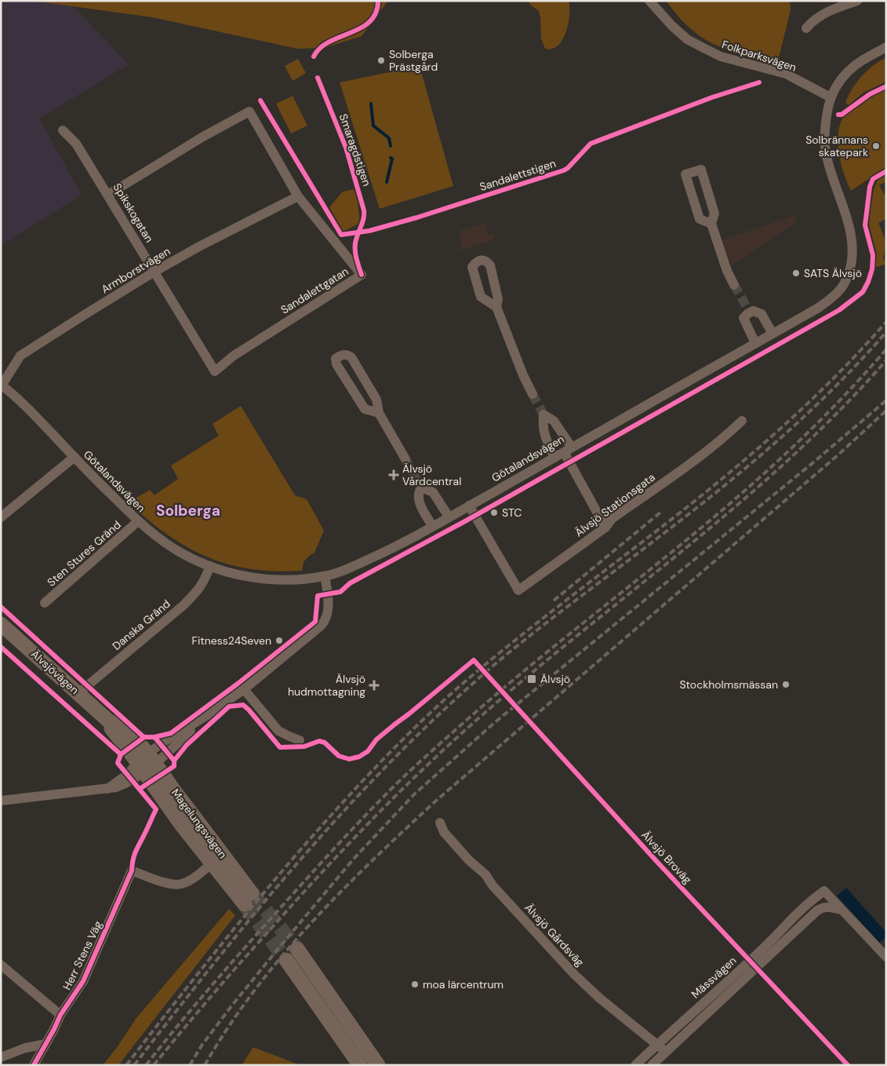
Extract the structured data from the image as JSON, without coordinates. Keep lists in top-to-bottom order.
{
  "streets": {
    "main road": ["Älvsjövägen", "Magelungsvägen"],
    "street": [
      "Folkparksvägen",
      "Spikskogatan",
      "Armborstvägen",
      "Sandalettgatan",
      "Götalandsvägen",
      "Älvsjö Stationsgata",
      "Sten Stures Gränd",
      "Danska Gränd",
      "Älvsjö Gårdsväg",
      "Herr Stens Väg",
      "Mässvägen"
    ],
    "cycle path": ["Smaragdstigen", "Sandalettstigen", "Älvsjö Broväg"]
  },
  "crossings": [
    ["Folkparksvägen", "Götalandsvägen"],
    ["Spikskogatan", "Armborstvägen"],
    ["Spikskogatan", "Sandalettgatan"],
    ["Armborstvägen", "Sandalettgatan"],
    ["Armborstvägen", "Götalandsvägen"],
    ["Götalandsvägen", "Älvsjö Stationsgata"],
    ["Götalandsvägen", "Sten Stures Gränd"],
    ["Götalandsvägen", "Danska Gränd"],
    ["Danska Gränd", "Älvsjövägen"],
    ["Älvsjövägen", "Magelungsvägen"],
    ["Magelungsvägen", "Herr Stens Väg"],
    ["Älvsjö Gårdsväg", "Mässvägen"]
  ],
  "districts": ["Solberga"],
  "places": {
    "other": [
      "Solberga Prästgård",
      "Solbrännans skatepark",
      "SATS Älvsjö",
      "STC",
      "Fitness24Seven",
      "Stockholmsmässan",
      "moa lärcentrum"
    ],
    "health": ["Älvsjö Vårdcentral", "Älvsjö hudmottagning"],
    "transit": ["Älvsjö"]
  }
}
